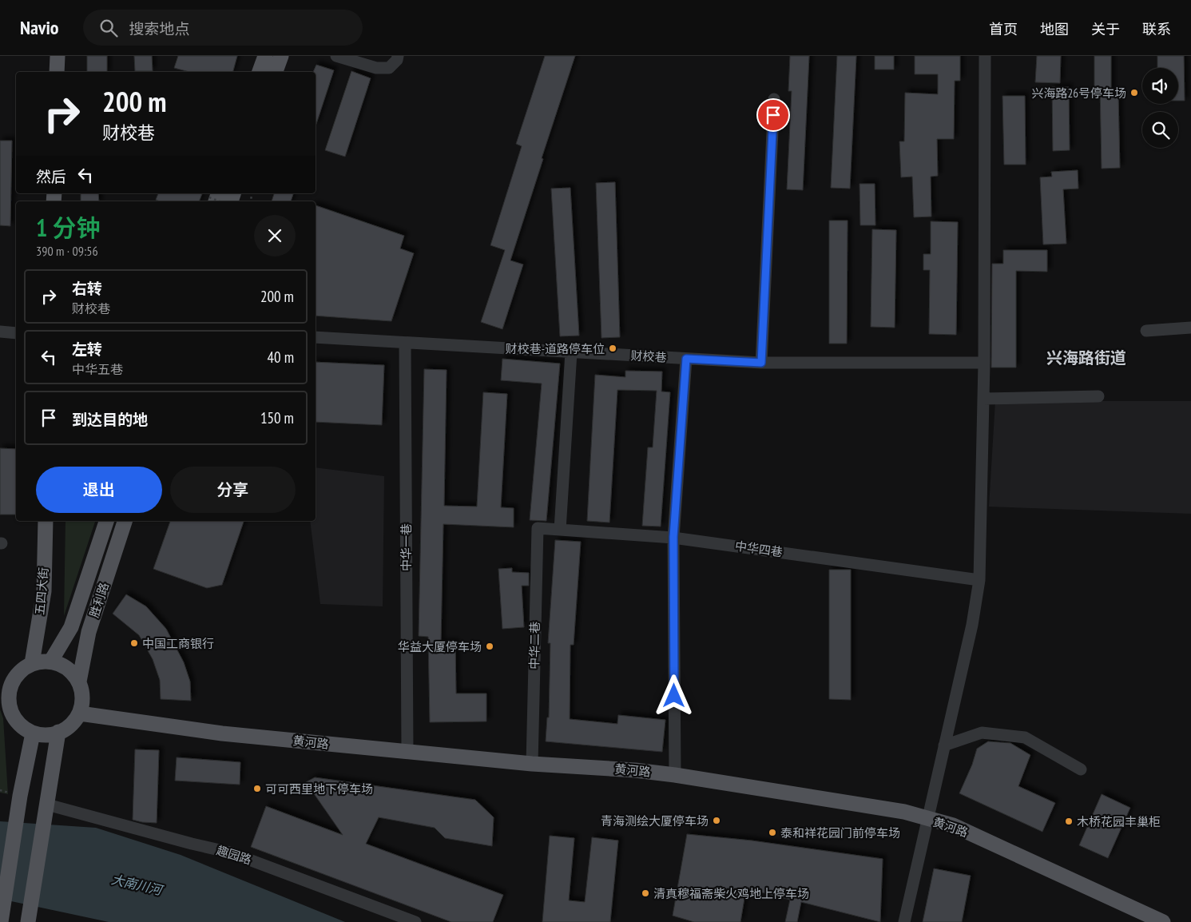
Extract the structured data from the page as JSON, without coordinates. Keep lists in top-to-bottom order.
{
  "streets": {
    "main road": ["五四大街", "胜利路", "黄河路"],
    "street": [
      "财校巷",
      "中华一巷",
      "中华四巷",
      "中华二巷",
      "趣园路"
    ]
  },
  "crossings": [
    ["财校巷", "中华一巷"],
    ["中华一巷", "黄河路"],
    ["中华四巷", "中华二巷"],
    ["五四大街", "胜利路"],
    ["五四大街", "黄河路"],
    ["胜利路", "黄河路"],
    ["中华二巷", "黄河路"]
  ],
  "districts": ["兴海路街道"],
  "water": ["大南川河"],
  "places": [
    "兴海路26号停车场",
    "财校巷-道路停车位",
    "中国工商银行",
    "华益大厦停车场",
    "可可西里地下停车场",
    "青海测绘大厦停车场",
    "木桥花园丰巢柜",
    "泰和祥花园门前停车场",
    "清真穆福斋柴火鸡地上停车场"
  ],
  "page": {
    "header": "Navio",
    "search": "搜索地点",
    "nav": [
      "首页",
      "地图",
      "关于",
      "联系"
    ],
    "turn": ["200 m", "财校巷"],
    "then": "然后",
    "heading": ["1 分钟", "390 m · 09:56"],
    "list": [
      {
        "name": "右转",
        "note": "财校巷",
        "value": "200 m"
      },
      {
        "name": "左转",
        "note": "中华五巷",
        "value": "40 m"
      },
      {
        "name": "到达目的地",
        "value": "150 m"
      }
    ],
    "buttons": ["退出", "分享"]
  }
}
